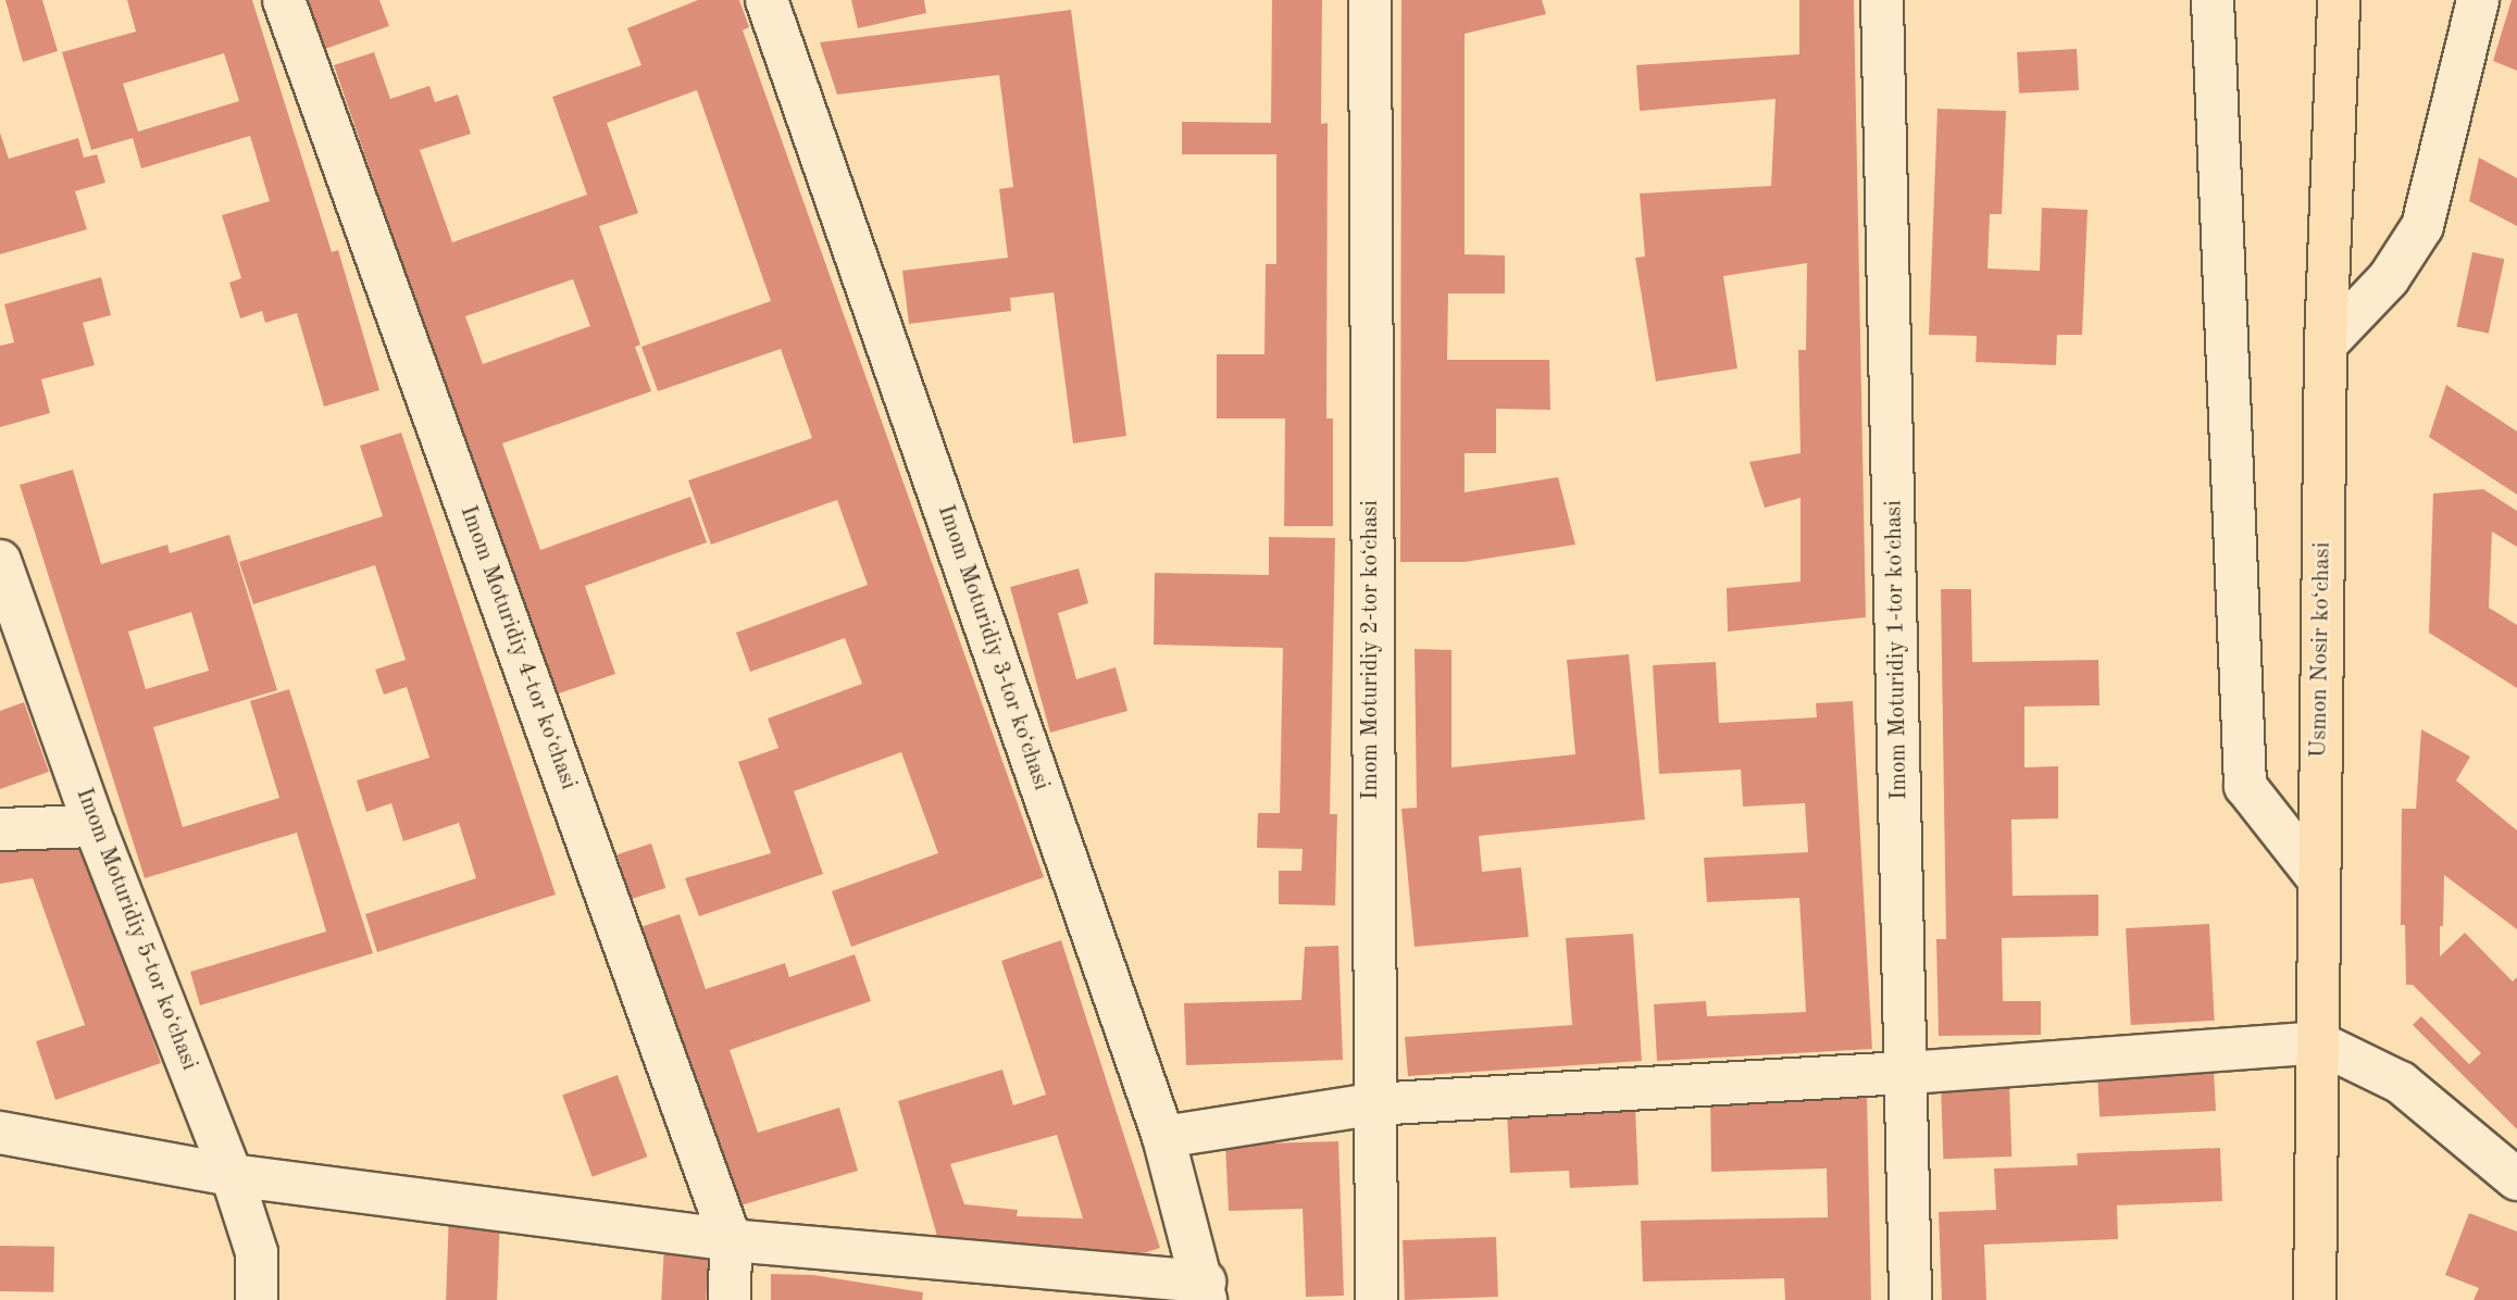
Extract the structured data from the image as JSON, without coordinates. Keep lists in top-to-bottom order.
{
  "streets": {
    "main road": ["Usmon Nosir ko‘chasi"],
    "street": [
      "Imom Moturidiy 4-tor koʻchasi",
      "Imom Moturidiy 3-tor koʻchasi",
      "Imom Moturidiy 2-tor koʻchasi",
      "Imom Moturidiy 1-tor koʻchasi",
      "Imom Moturidiy 5-tor koʻchasi"
    ]
  }
}
